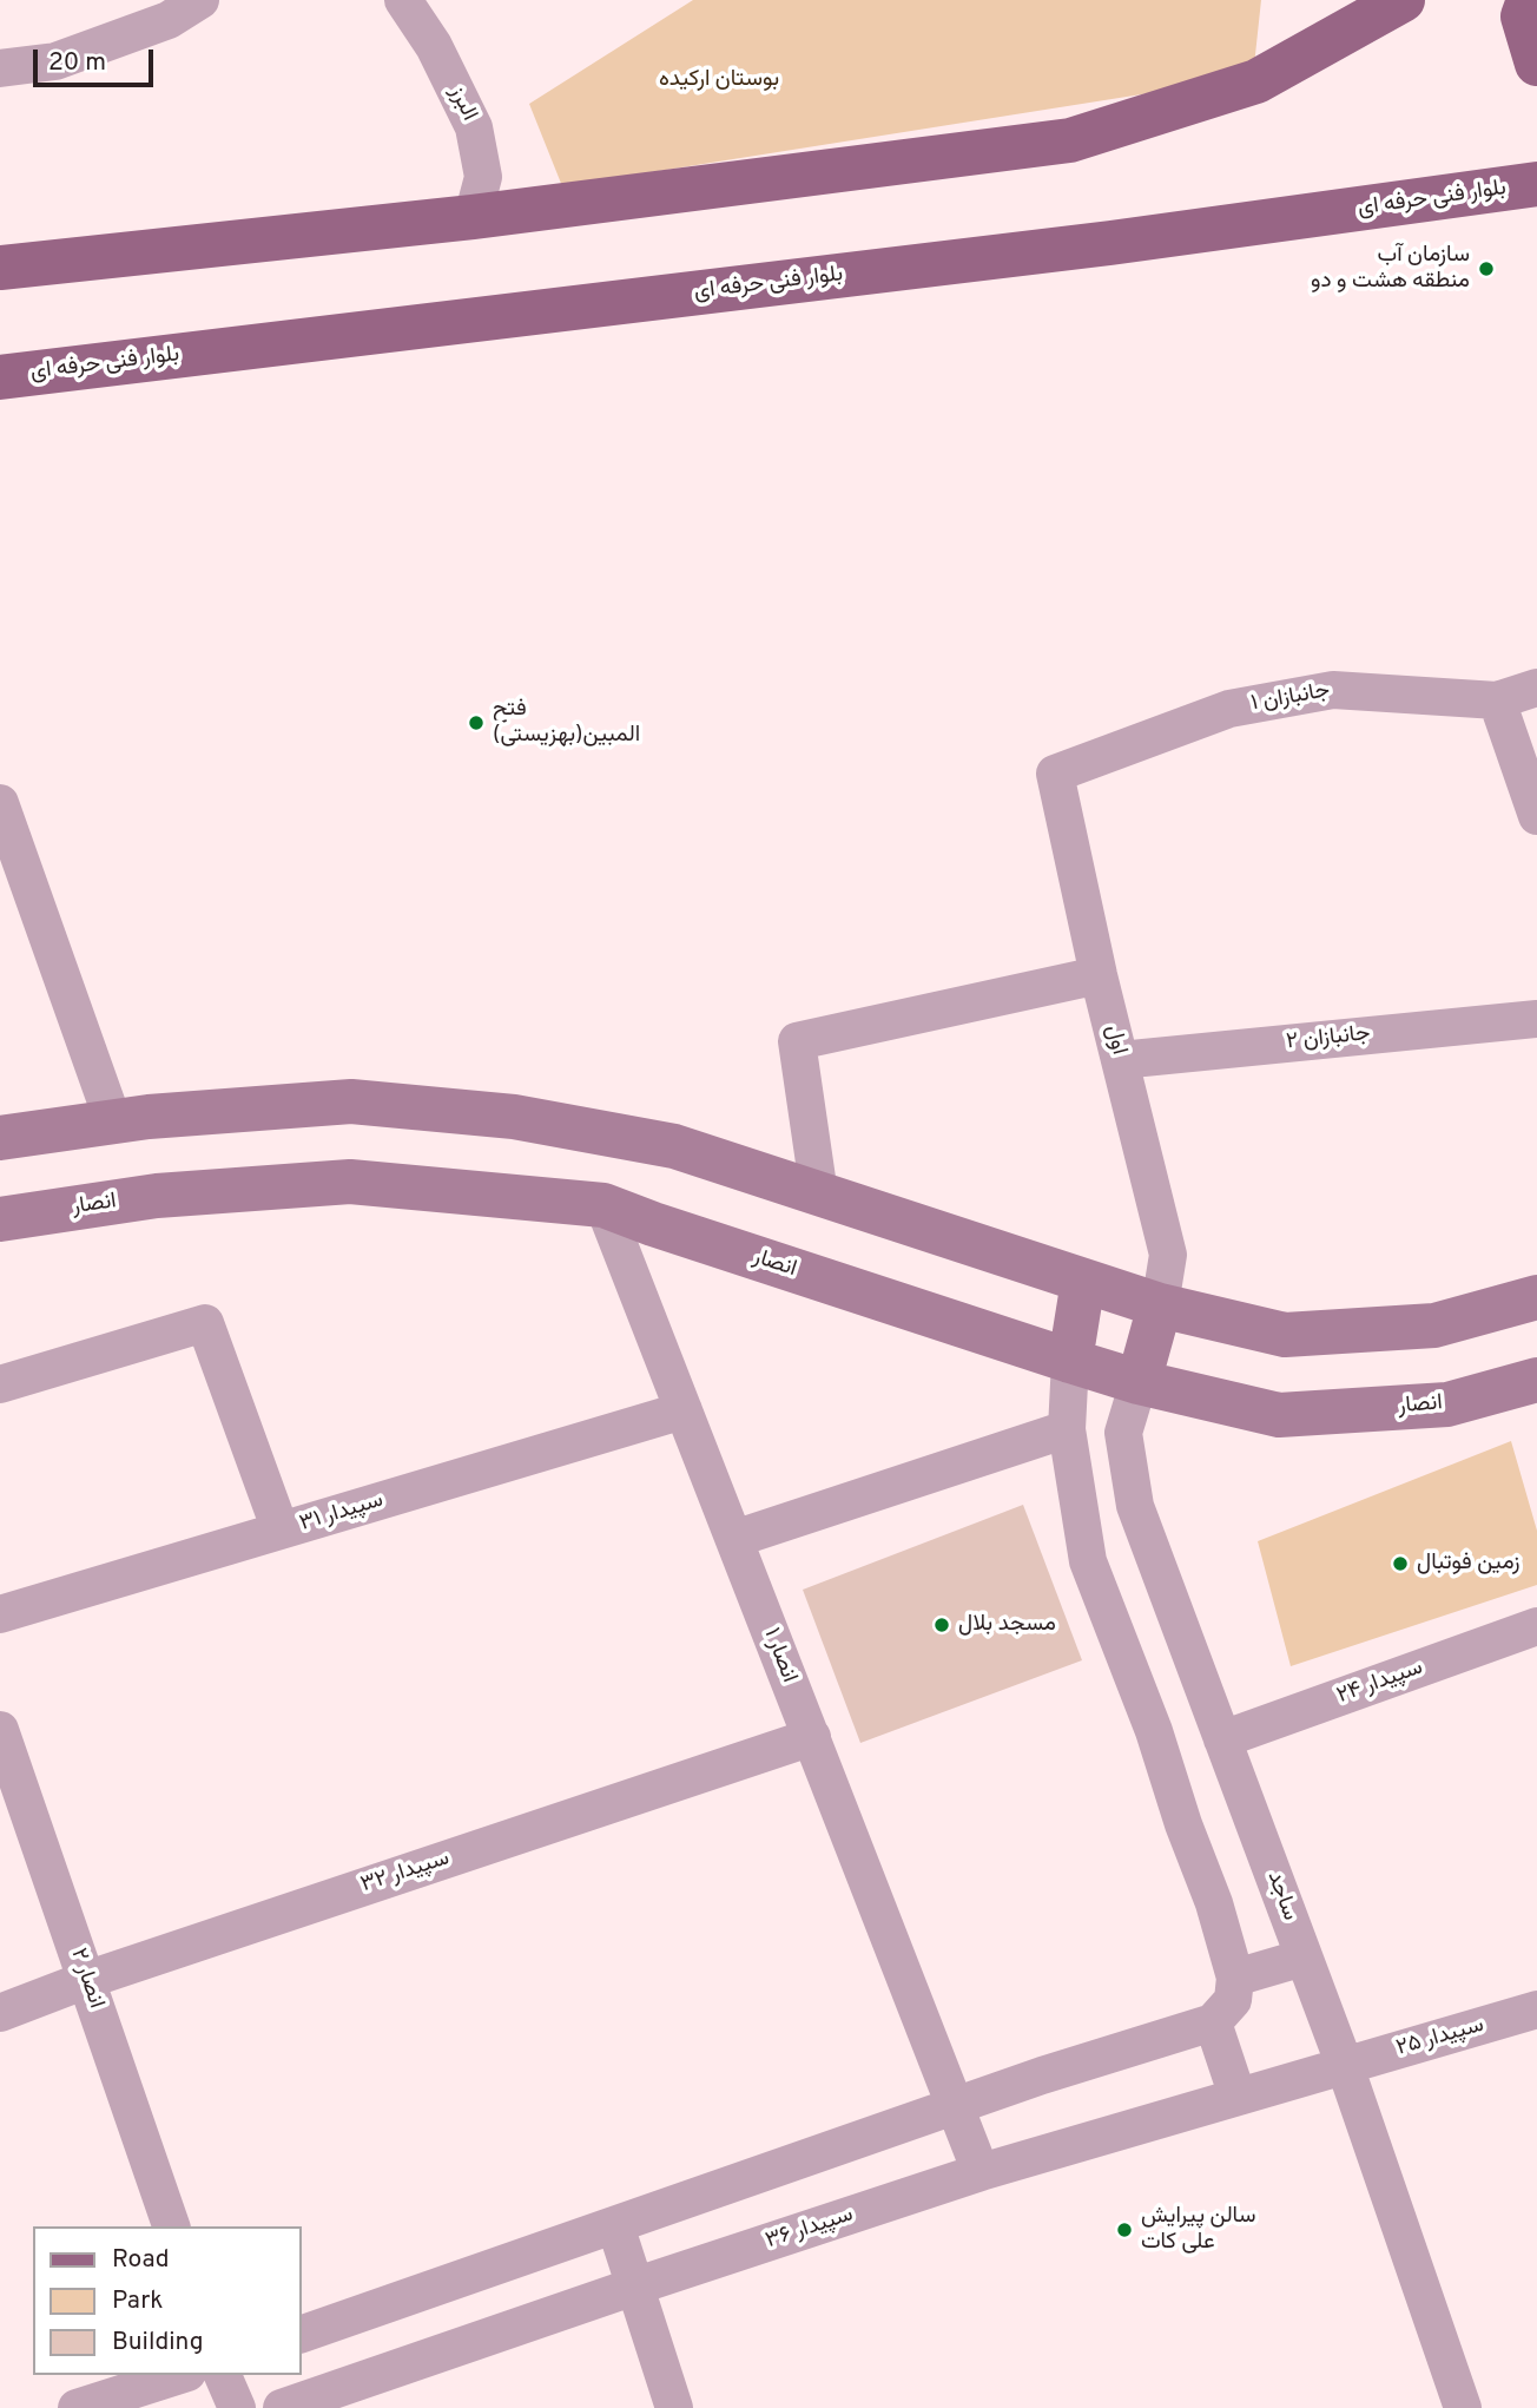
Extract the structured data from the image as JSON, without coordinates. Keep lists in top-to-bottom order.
{
  "streets": {
    "main road": ["بلوار فنی حرفه ای", "انصار"],
    "street": [
      "البرز",
      "جانبازان ۱",
      "جانبازان ۲",
      "اول",
      "سپیدار ۳۱",
      "انصار ۱",
      "سپیدار ۲۴",
      "سپیدار ۳۲",
      "ساجد",
      "انصار ۲",
      "سپیدار ۲۵",
      "سپیدار ۳۶"
    ]
  },
  "crossings": [
    ["جانبازان ۱", "اول"],
    ["جانبازان ۲", "اول"],
    ["انصار", "انصار ۱"],
    ["انصار", "ساجد"],
    ["سپیدار ۳۱", "انصار ۱"],
    ["انصار ۱", "سپیدار ۳۲"],
    ["انصار ۱", "سپیدار ۳۶"],
    ["سپیدار ۲۴", "ساجد"],
    ["سپیدار ۳۲", "انصار ۲"],
    ["ساجد", "سپیدار ۲۵"],
    ["ساجد", "سپیدار ۳۶"],
    ["سپیدار ۲۵", "سپیدار ۳۶"]
  ],
  "parks": ["بوستان ارکیده"],
  "places": [
    "سازمان آب منطقه هشت و دو",
    "فتح المبین(بهزیستی)",
    "زمین فوتبال",
    "مسجد بلال",
    "سالن پیرایش علی کات"
  ],
  "legend": ["Road", "Park", "Building"],
  "scale_bar": "20 m"
}
